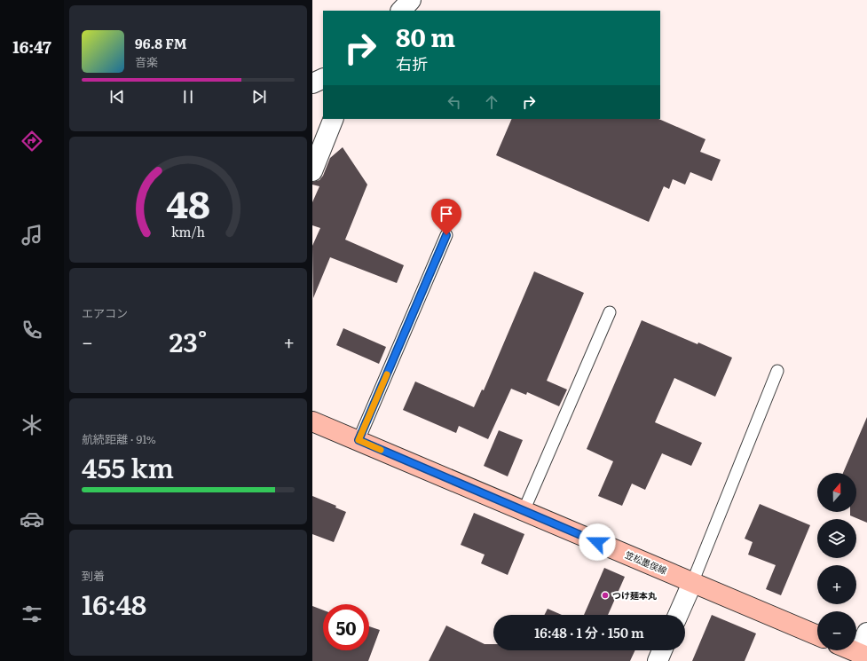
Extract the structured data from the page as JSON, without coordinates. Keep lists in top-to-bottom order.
{
  "streets": {
    "main road": ["笠松墨俣線"]
  },
  "places": ["つけ麺本丸"],
  "north": "top",
  "page": {
    "tabs": "16:47",
    "turn": ["80 m", "右折"],
    "song": ["96.8 FM", "音楽"],
    "tile": [
      "エアコン",
      ["航続距離 · 91%", "455 km"],
      ["到着", "16:48"]
    ],
    "heat": ["−", "23°", "+"],
    "map_buttons": ["+", "−"],
    "limit": "50",
    "trip": "16:48 · 1 分 · 150 m",
    "gauge": ["48", "km/h"]
  }
}
